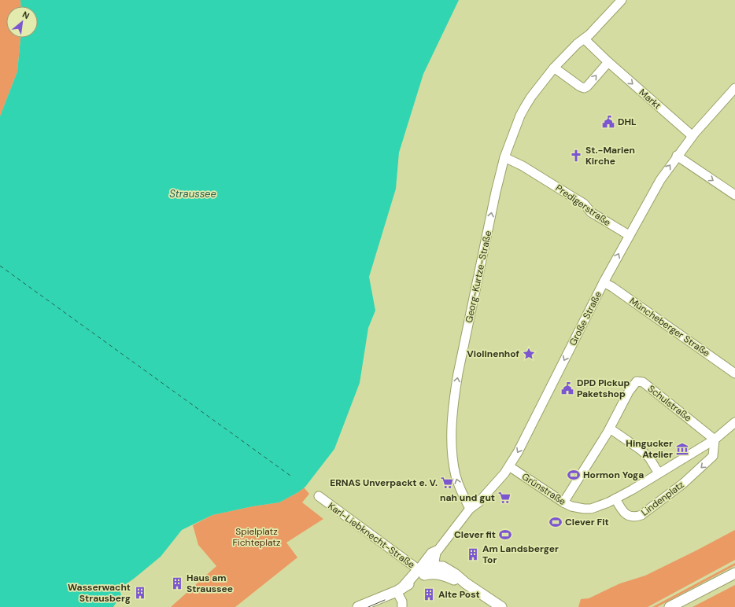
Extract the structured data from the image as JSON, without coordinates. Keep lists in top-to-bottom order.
{
  "streets": {
    "street": [
      "Markt",
      "Predigerstraße",
      "Georg-Kurtze-Straße",
      "Große Straße",
      "Müncheberger Straße",
      "Schulstraße",
      "Grünstraße",
      "Lindenplatz",
      "Karl-Liebknecht-Straße"
    ]
  },
  "crossings": [
    ["Markt", "Georg-Kurtze-Straße"],
    ["Markt", "Große Straße"],
    ["Predigerstraße", "Georg-Kurtze-Straße"],
    ["Predigerstraße", "Große Straße"],
    ["Georg-Kurtze-Straße", "Große Straße"],
    ["Große Straße", "Müncheberger Straße"],
    ["Große Straße", "Grünstraße"],
    ["Große Straße", "Karl-Liebknecht-Straße"],
    ["Schulstraße", "Grünstraße"],
    ["Schulstraße", "Lindenplatz"],
    ["Grünstraße", "Lindenplatz"]
  ],
  "one_way": ["Markt", "Georg-Kurtze-Straße"],
  "water": ["Straussee"],
  "parks": ["Spielplatz Fichteplatz"],
  "places": {
    "public building": ["DHL", "DPD Pickup Paketshop"],
    "church": ["St.-Marien Kirche"],
    "place": ["Violinenhof"],
    "museum": ["Hingucker Atelier"],
    "sports": ["Hormon Yoga", "Clever Fit", "Clever fit"],
    "supermarket": ["ERNAS Unverpackt e. V.", "nah und gut"],
    "building": [
      "Am Landsberger Tor",
      "Haus am Straussee",
      "Wasserwacht Strausberg",
      "Alte Post"
    ]
  },
  "north": "top right"
}
